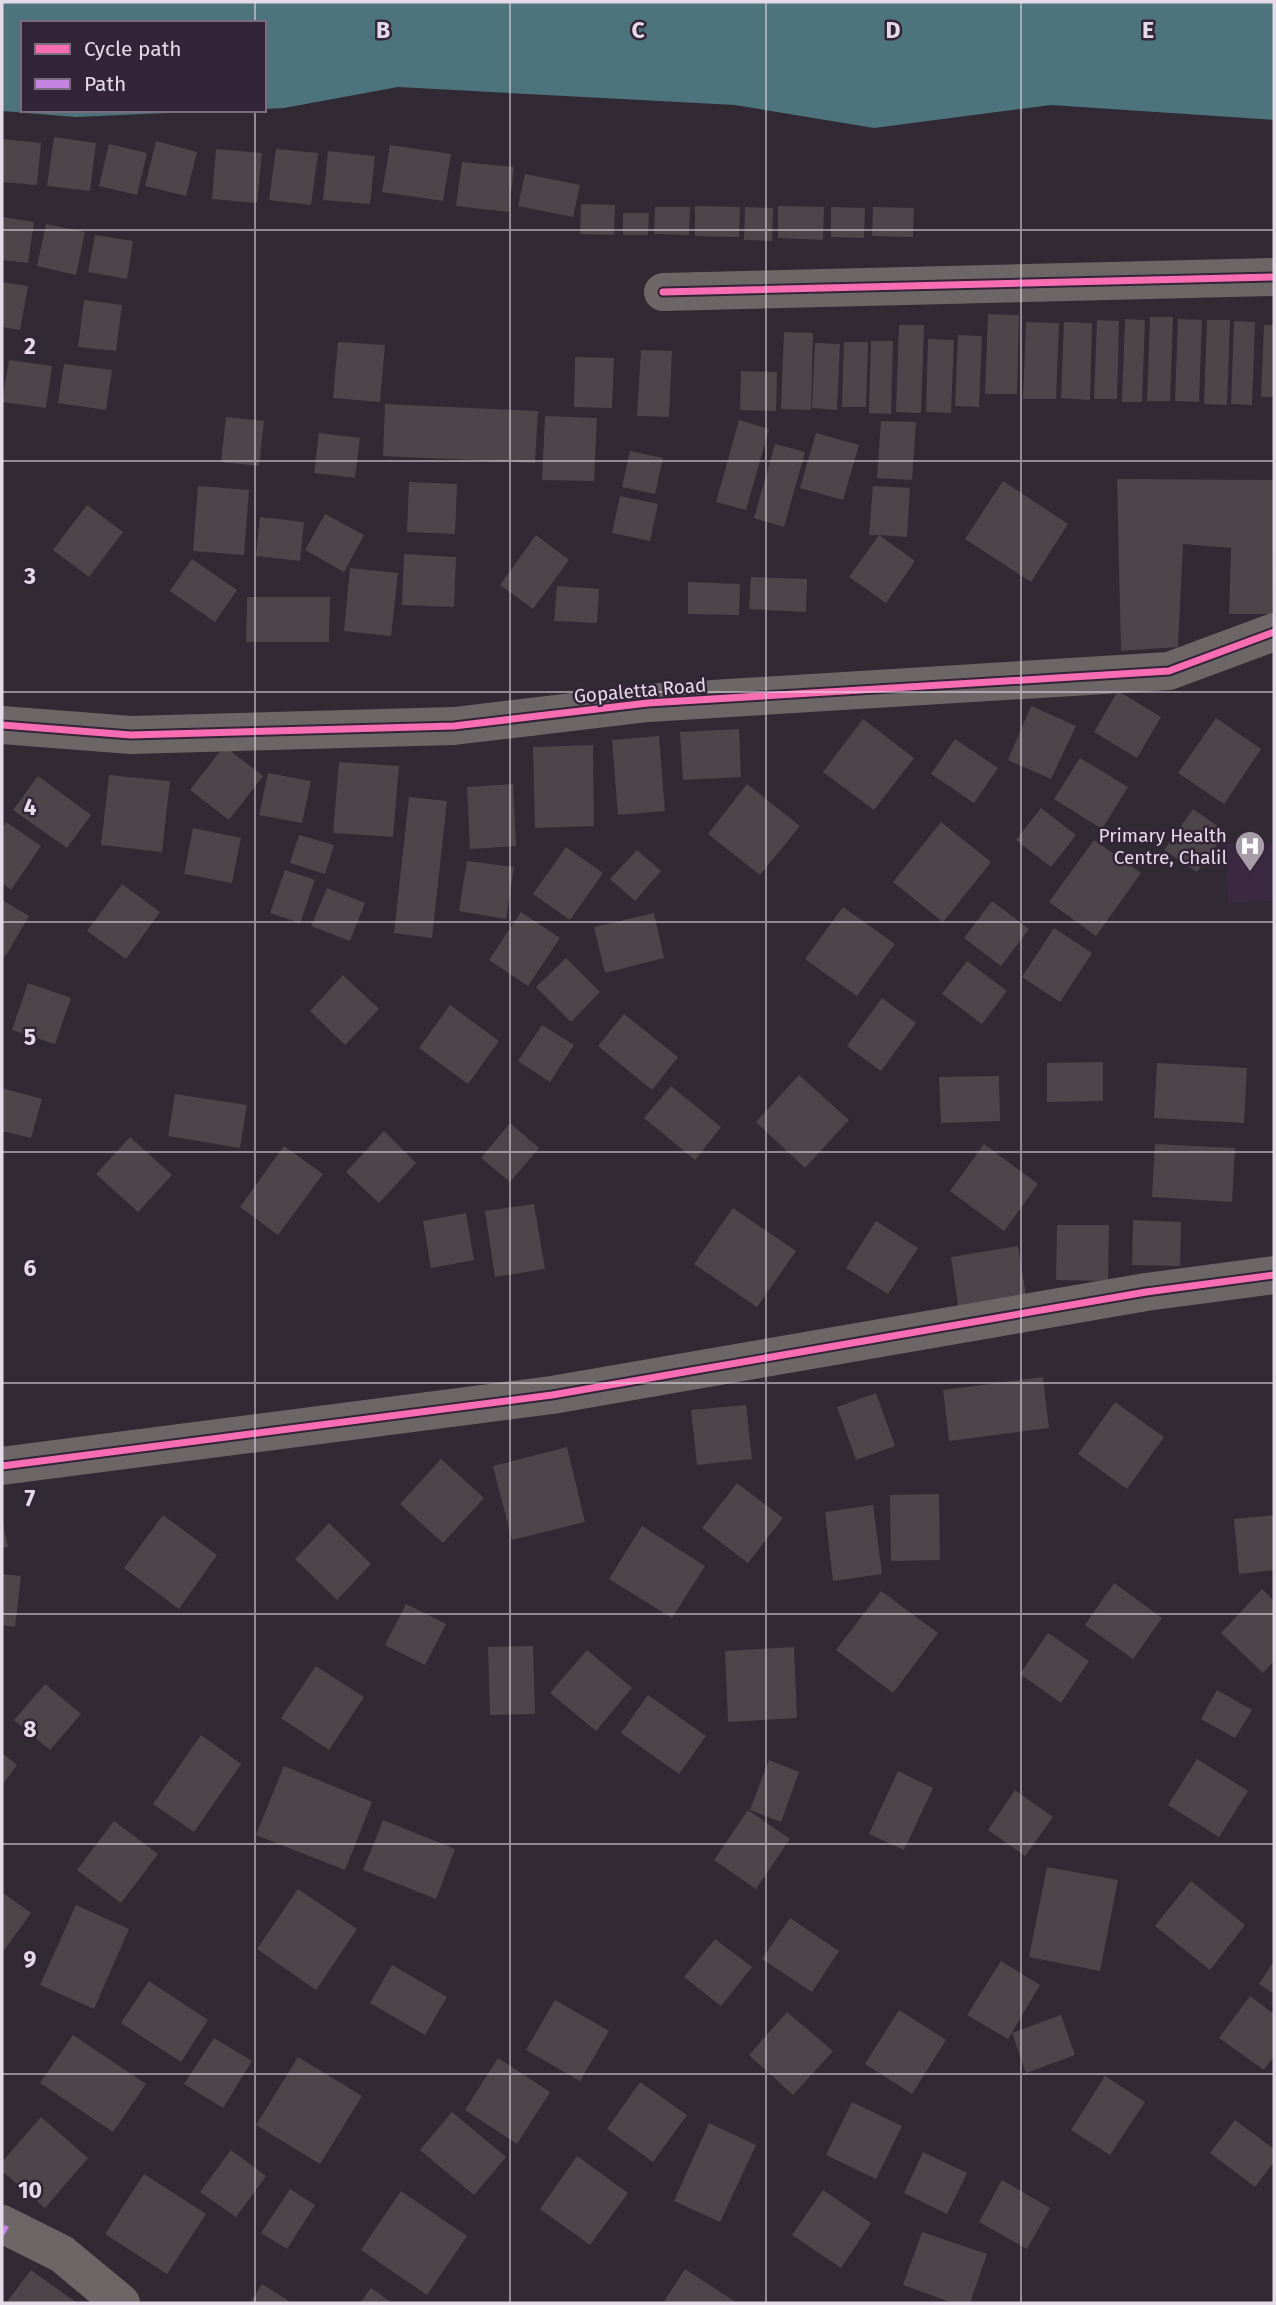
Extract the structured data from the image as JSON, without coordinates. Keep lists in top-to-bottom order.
{
  "streets": {
    "street": ["Gopaletta Road"]
  },
  "places": {
    "hospital": ["Primary Health Centre, Chalil"]
  },
  "legend": ["Cycle path", "Path"],
  "grid": {
    "columns": [
      "B",
      "C",
      "D",
      "E"
    ],
    "rows": [
      "2",
      "3",
      "4",
      "5",
      "6",
      "7",
      "8",
      "9",
      "10"
    ]
  }
}
